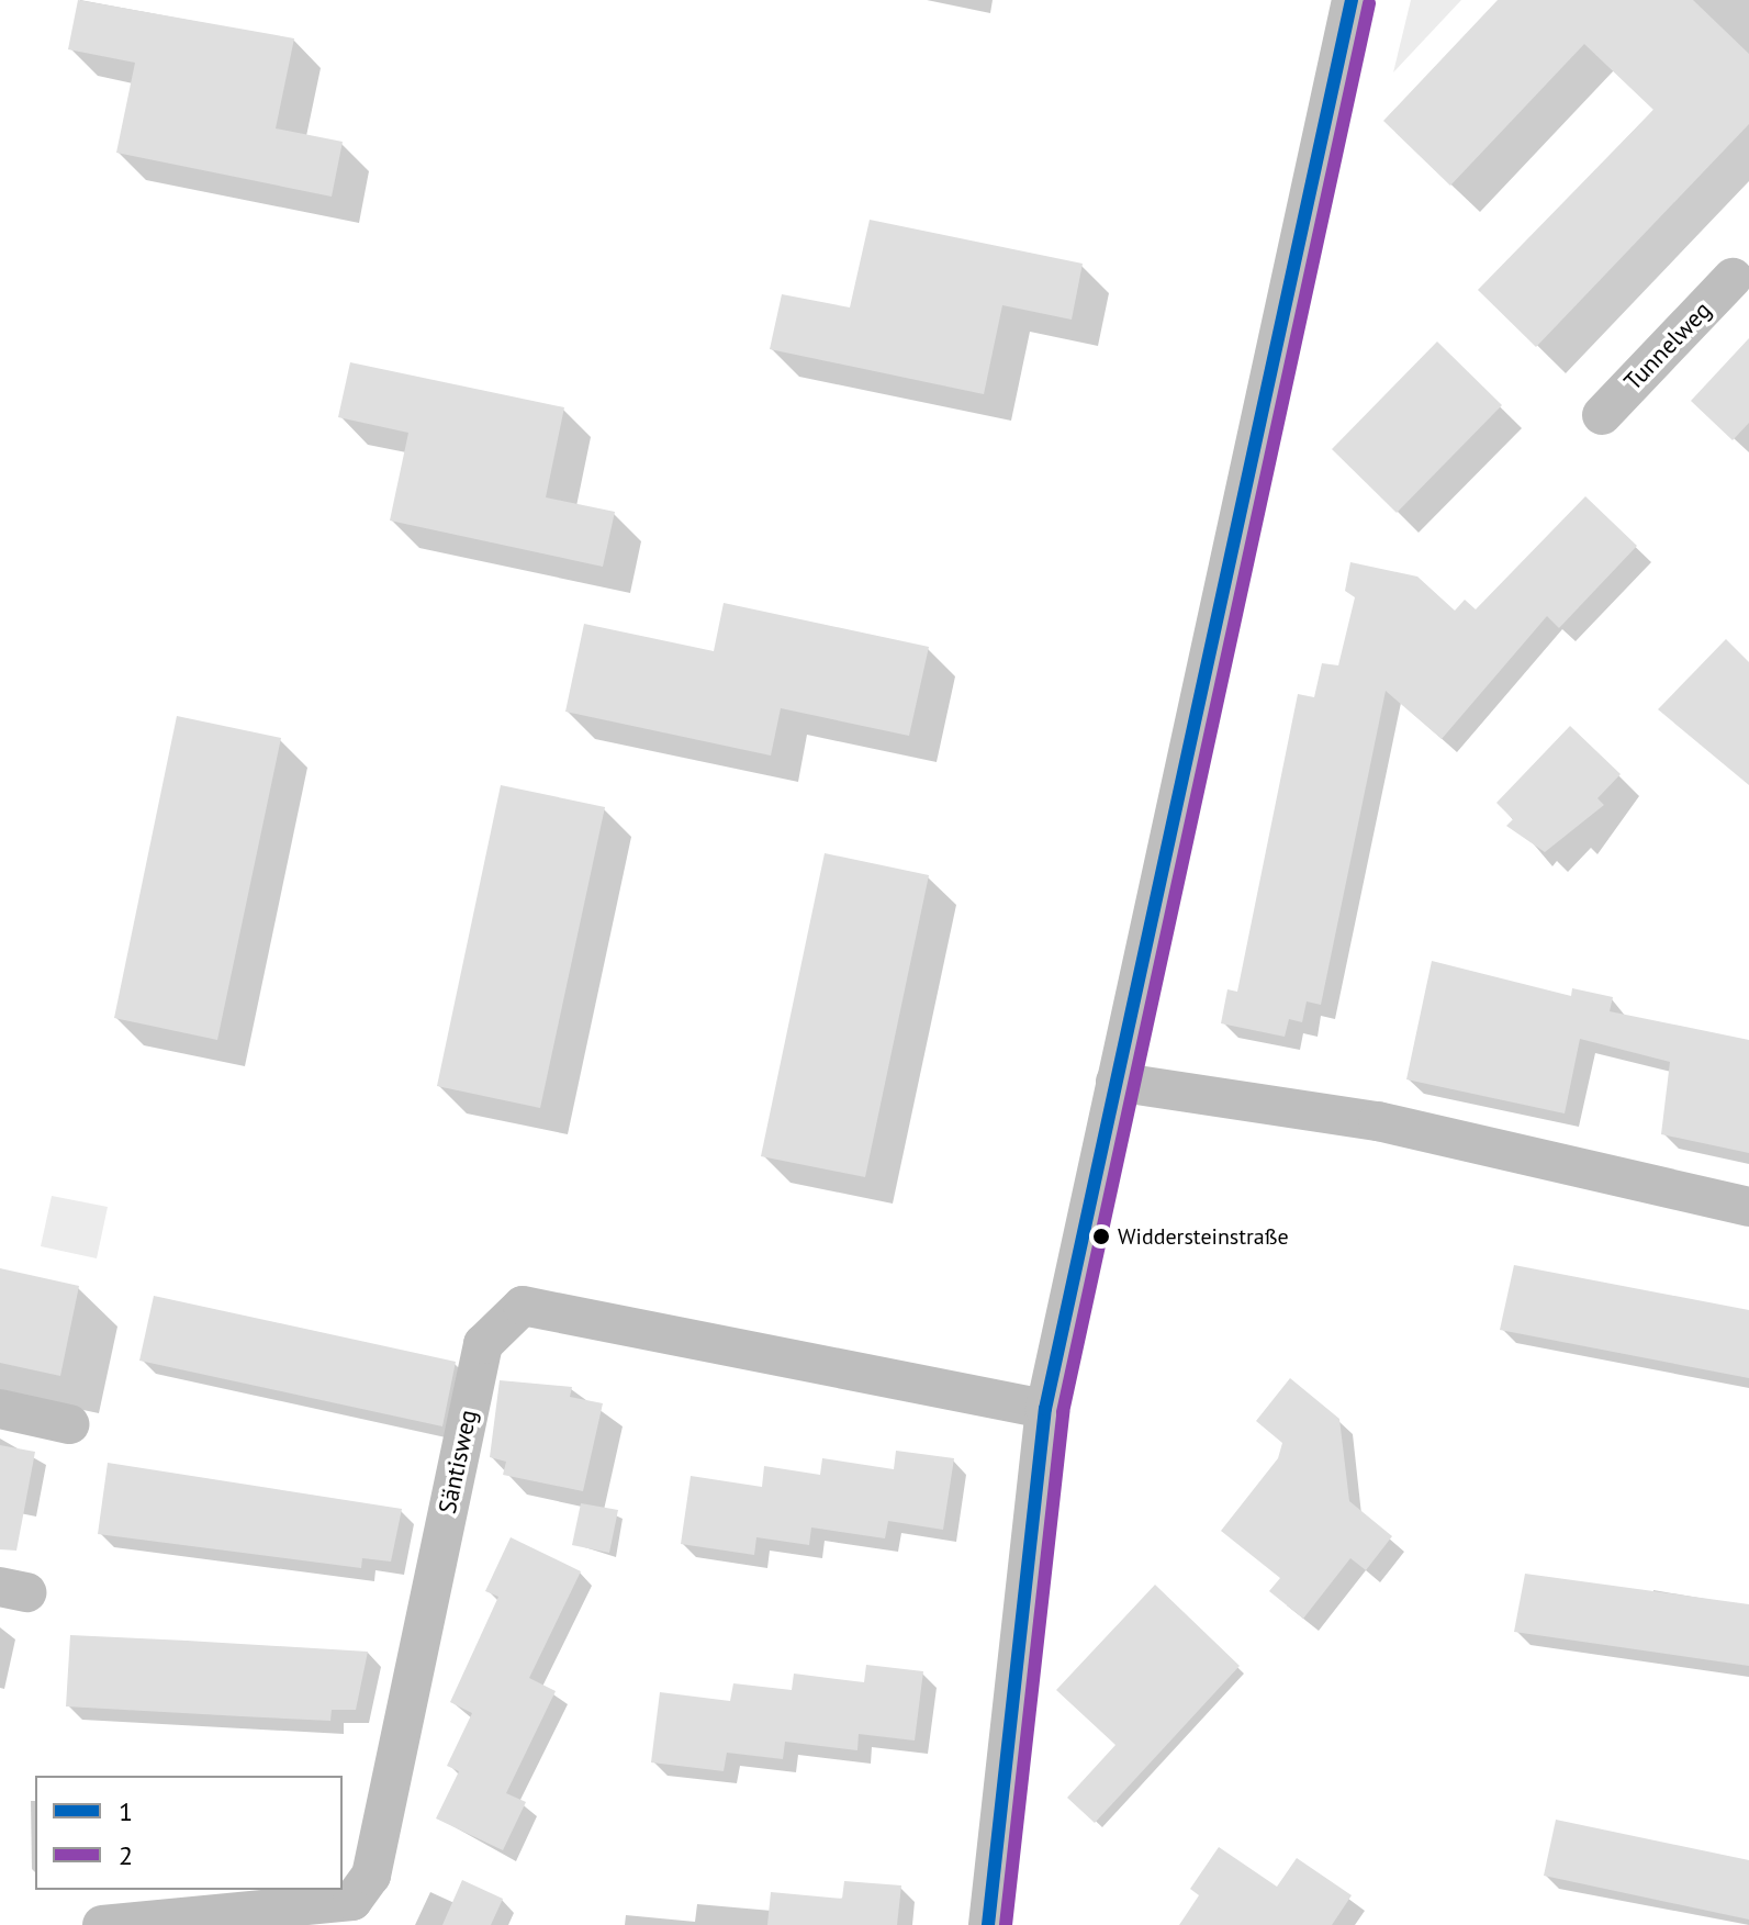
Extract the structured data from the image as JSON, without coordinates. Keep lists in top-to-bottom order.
{
  "streets": {
    "street": ["Tunnelweg", "Säntisweg"]
  },
  "places": ["Widdersteinstraße"],
  "lines": ["transit line 1", "transit line 2"],
  "legend": ["1", "2"]
}
